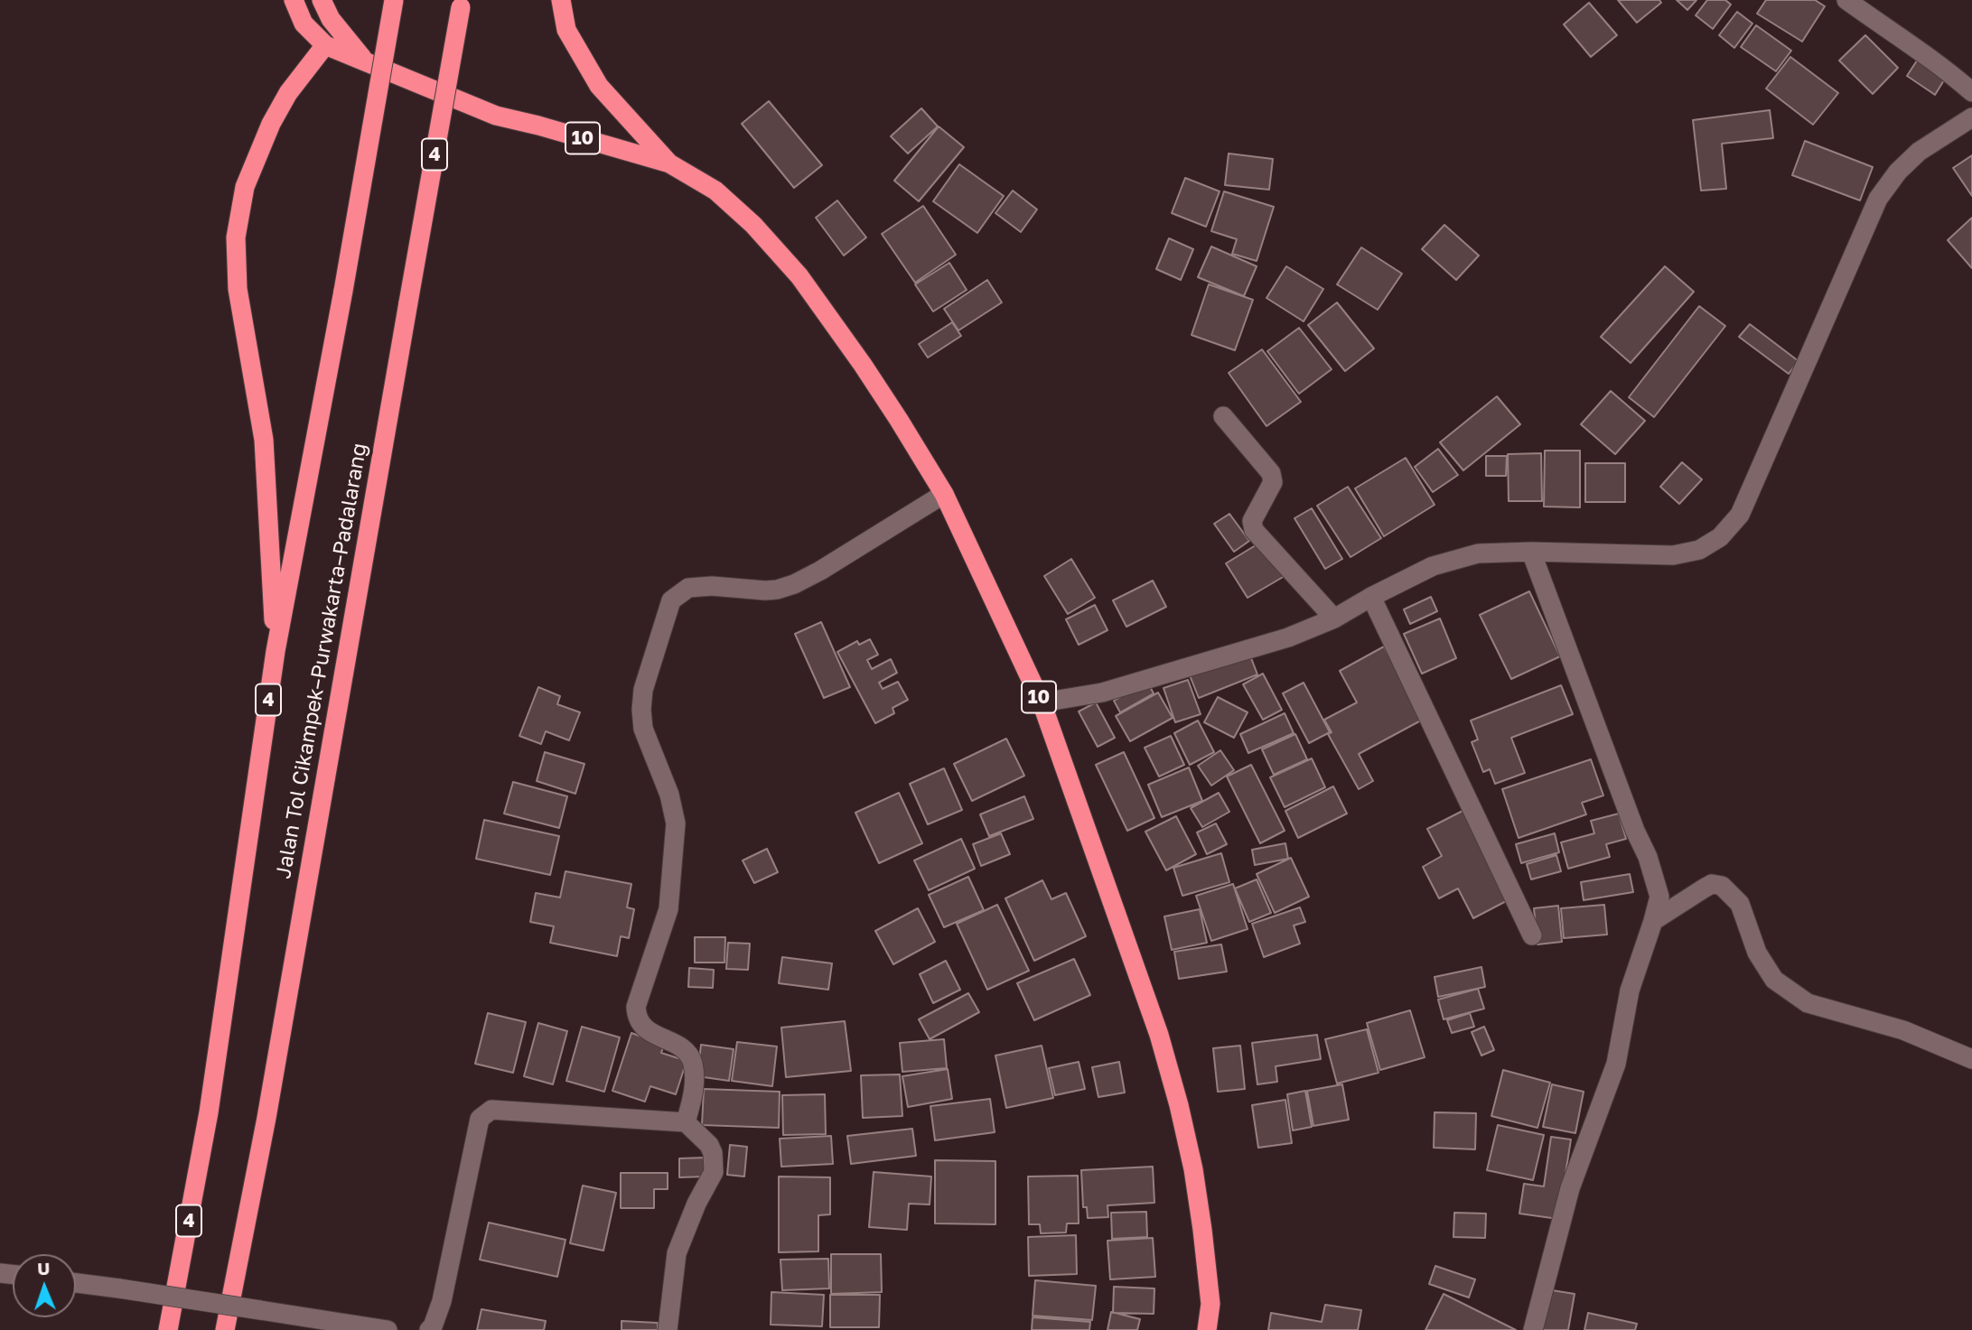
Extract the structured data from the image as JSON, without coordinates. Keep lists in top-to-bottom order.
{
  "streets": {
    "highway": ["10", "4", "Jalan Tol Cikampek–Purwakarta–Padalarang"]
  },
  "north": "top"
}
